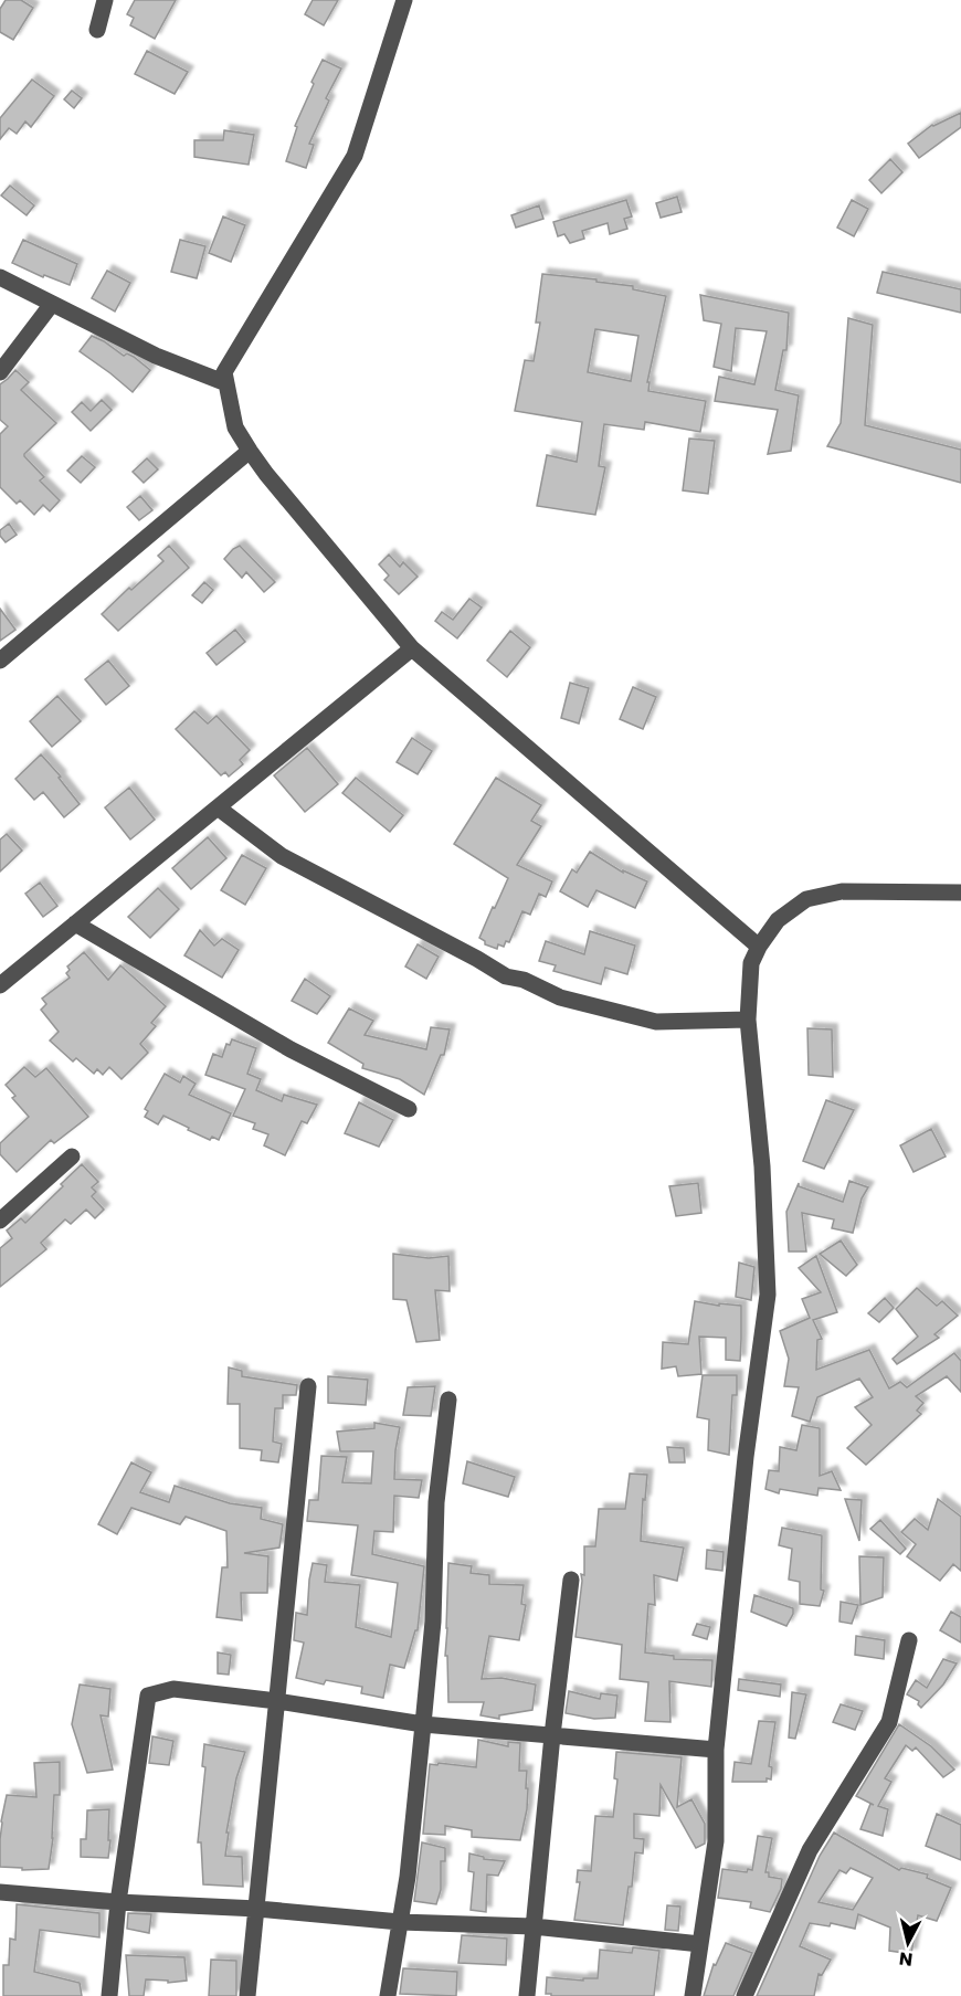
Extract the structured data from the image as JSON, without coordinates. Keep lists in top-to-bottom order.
{
  "north": "bottom"
}
